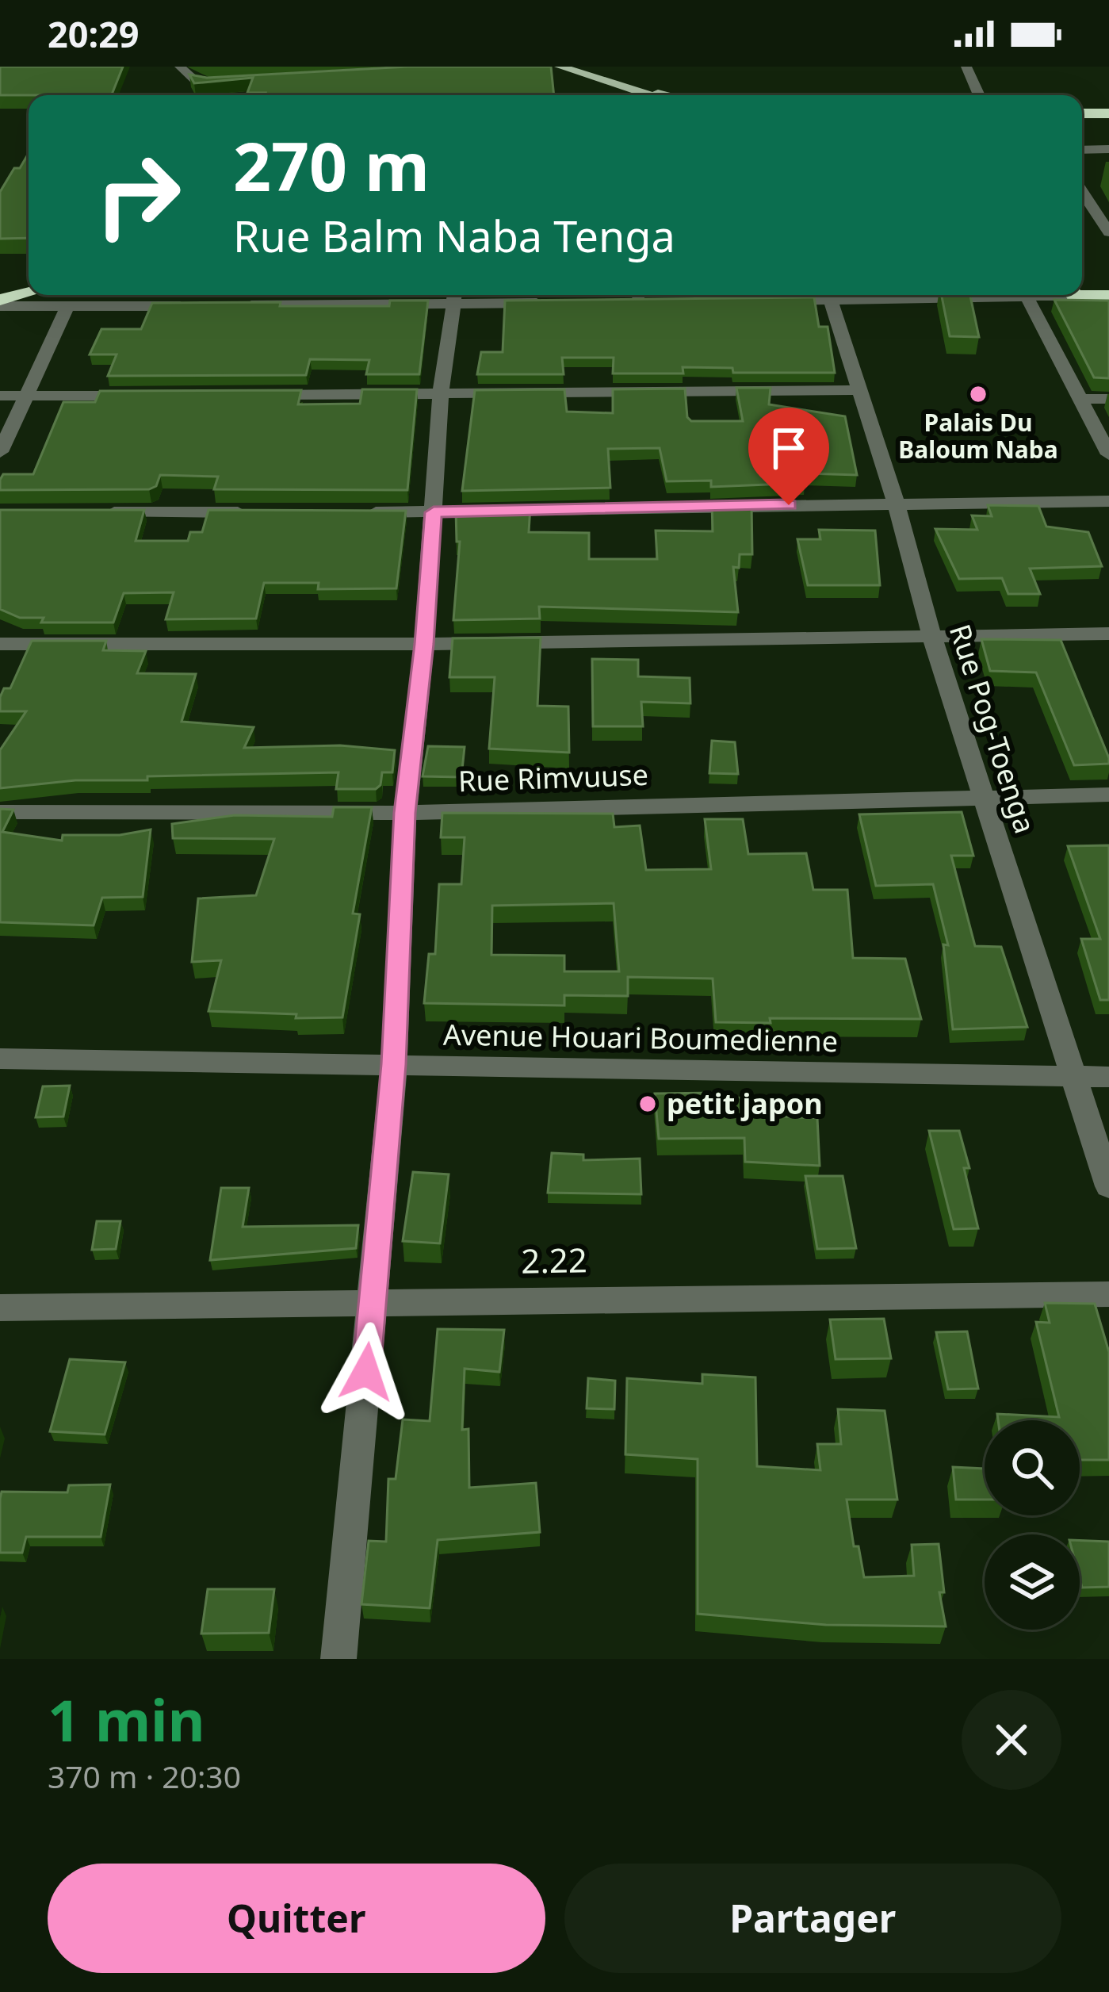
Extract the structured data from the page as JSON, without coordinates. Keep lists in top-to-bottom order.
{
  "streets": {
    "street": [
      "Rue Pog-Toenga",
      "Rue Rimvuuse",
      "Avenue Houari Boumedienne",
      "2.22"
    ]
  },
  "crossings": [
    ["Rue Pog-Toenga", "Rue Rimvuuse"],
    ["Rue Pog-Toenga", "Avenue Houari Boumedienne"]
  ],
  "places": ["Palais Du Baloum Naba", "petit japon"],
  "page": {
    "status": "20:29",
    "turn": ["270 m", "Rue Balm Naba Tenga"],
    "heading": ["1 min", "370 m · 20:30"],
    "buttons": ["Quitter", "Partager"]
  }
}
